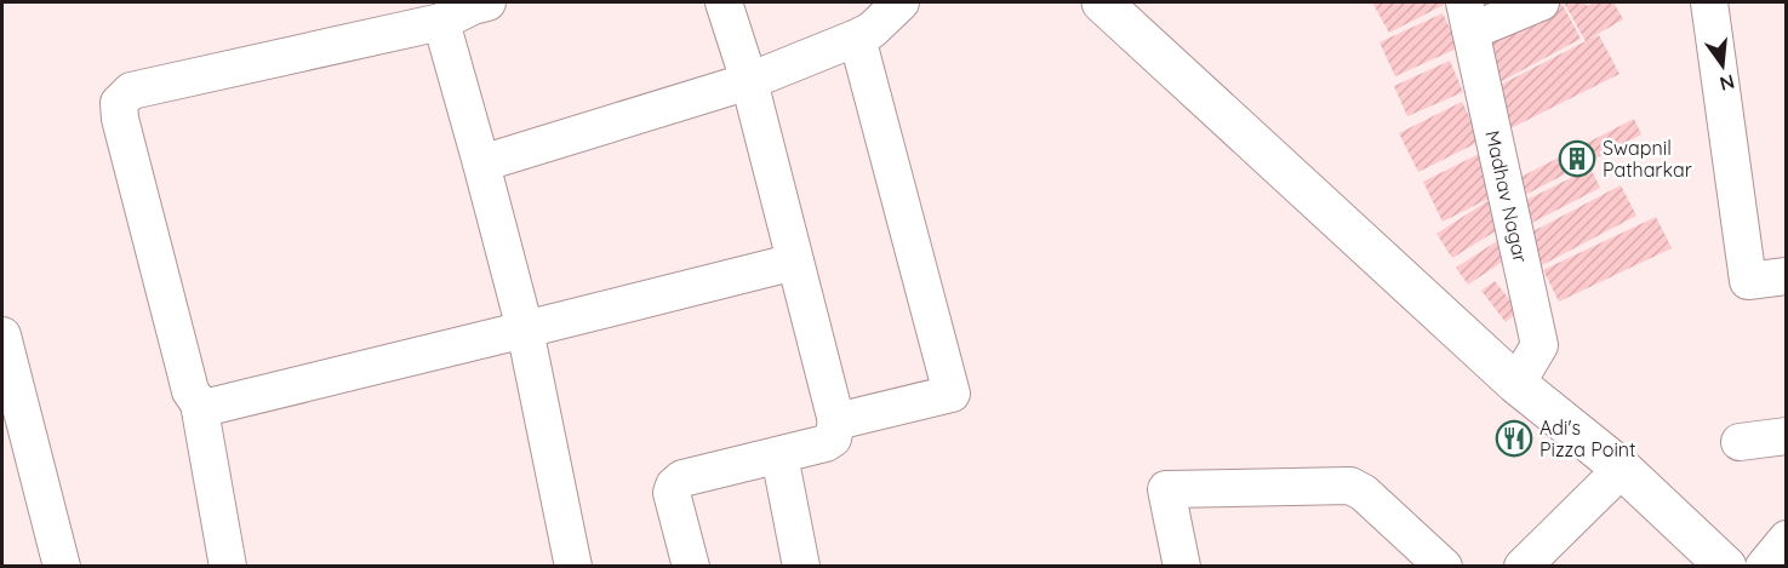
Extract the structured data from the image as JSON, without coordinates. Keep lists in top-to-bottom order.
{
  "streets": {
    "street": ["Madhav Nagar"]
  },
  "places": {
    "building": ["Swapnil Patharkar"],
    "restaurant": ["Adi's Pizza Point"]
  },
  "north": "bottom"
}
